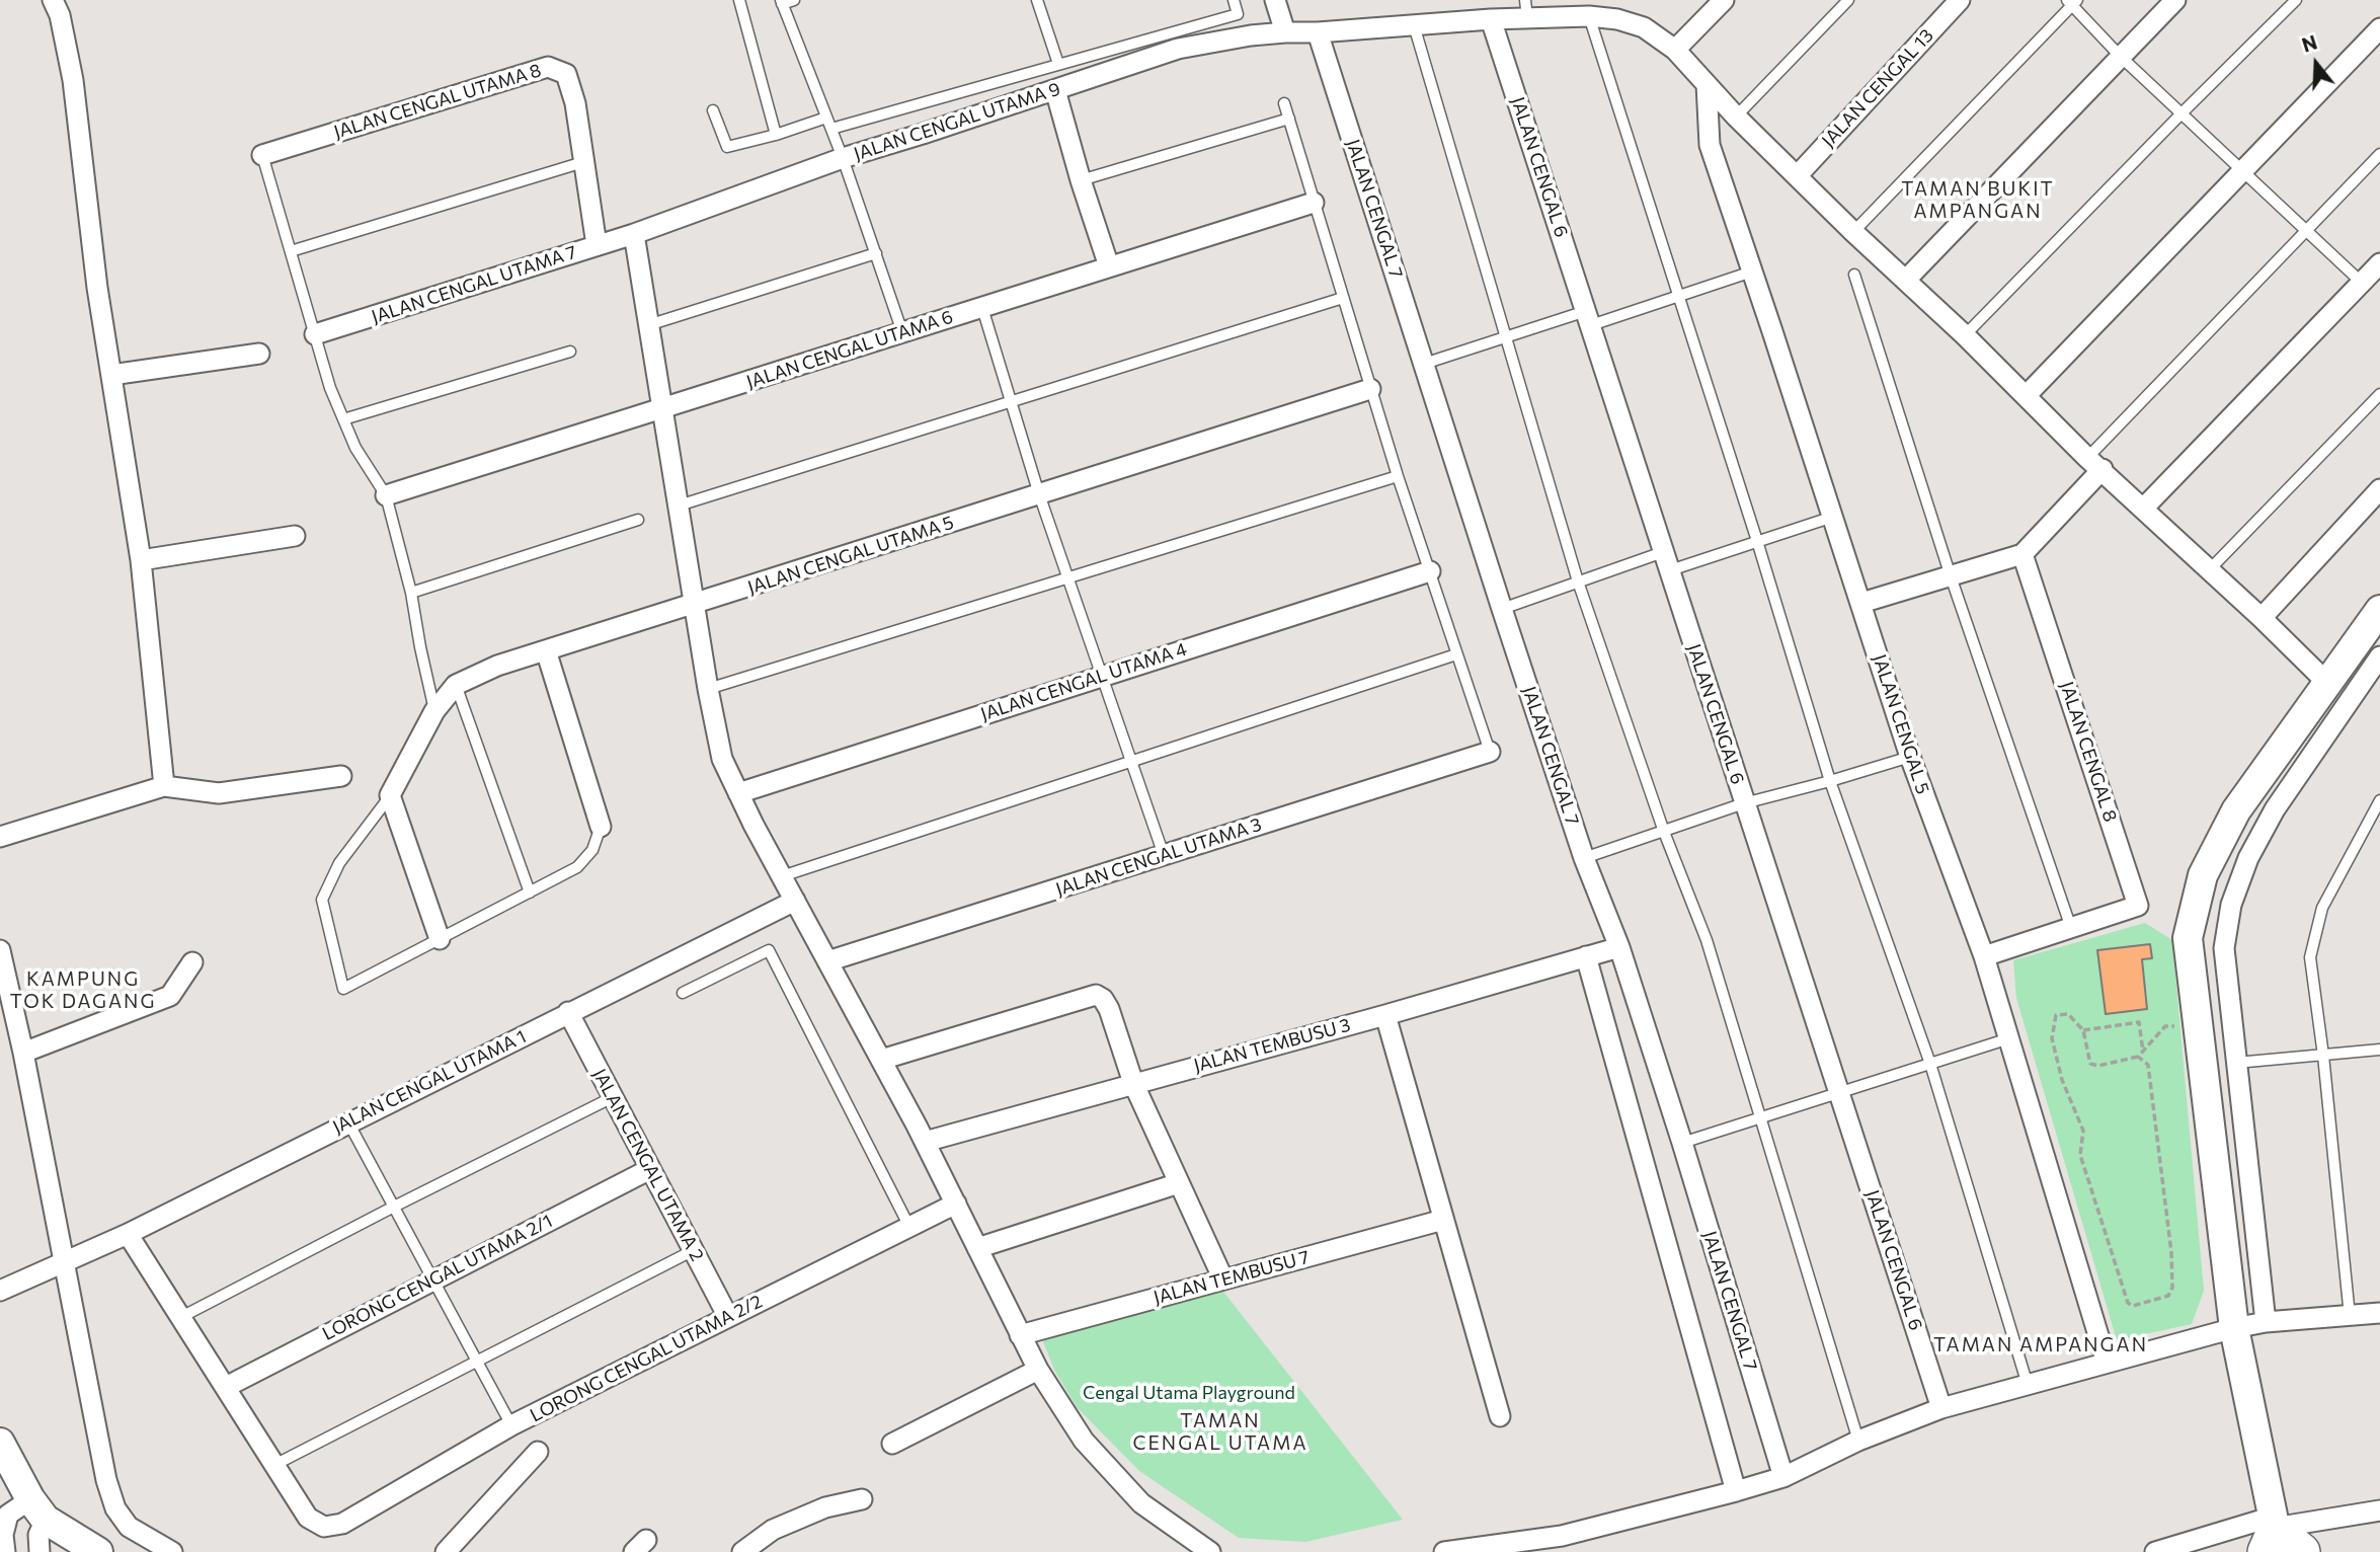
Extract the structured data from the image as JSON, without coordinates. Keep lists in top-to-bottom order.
{
  "streets": {
    "street": [
      "JALAN CENGAL 13",
      "JALAN CENGAL UTAMA 8",
      "JALAN CENGAL UTAMA 9",
      "JALAN CENGAL 6",
      "JALAN CENGAL 7",
      "JALAN CENGAL UTAMA 7",
      "JALAN CENGAL UTAMA 6",
      "JALAN CENGAL UTAMA 5",
      "JALAN CENGAL UTAMA 4",
      "JALAN CENGAL 5",
      "JALAN CENGAL 8",
      "JALAN CENGAL UTAMA 3",
      "JALAN TEMBUSU 3",
      "JALAN CENGAL UTAMA 1",
      "JALAN CENGAL UTAMA 2",
      "LORONG CENGAL UTAMA 2/1",
      "JALAN TEMBUSU 7",
      "LORONG CENGAL UTAMA 2/2"
    ]
  },
  "crossings": [
    ["JALAN CENGAL 13", "JALAN CENGAL UTAMA 9"],
    ["JALAN CENGAL UTAMA 8", "JALAN CENGAL UTAMA 7"],
    ["JALAN CENGAL UTAMA 9", "JALAN CENGAL 6"],
    ["JALAN CENGAL UTAMA 9", "JALAN CENGAL 7"],
    ["JALAN CENGAL UTAMA 9", "JALAN CENGAL UTAMA 7"],
    ["JALAN CENGAL UTAMA 9", "JALAN CENGAL 5"],
    ["JALAN CENGAL 7", "JALAN TEMBUSU 3"],
    ["JALAN CENGAL 5", "JALAN CENGAL 8"],
    ["JALAN CENGAL UTAMA 1", "JALAN CENGAL UTAMA 2"],
    ["JALAN CENGAL UTAMA 2", "LORONG CENGAL UTAMA 2/1"],
    ["JALAN CENGAL UTAMA 2", "LORONG CENGAL UTAMA 2/2"]
  ],
  "districts": [
    "TAMAN BUKIT AMPANGAN",
    "KAMPUNG TOK DAGANG",
    "TAMAN AMPANGAN",
    "TAMAN CENGAL UTAMA"
  ],
  "parks": ["Cengal Utama Playground"],
  "north": "top"
}
